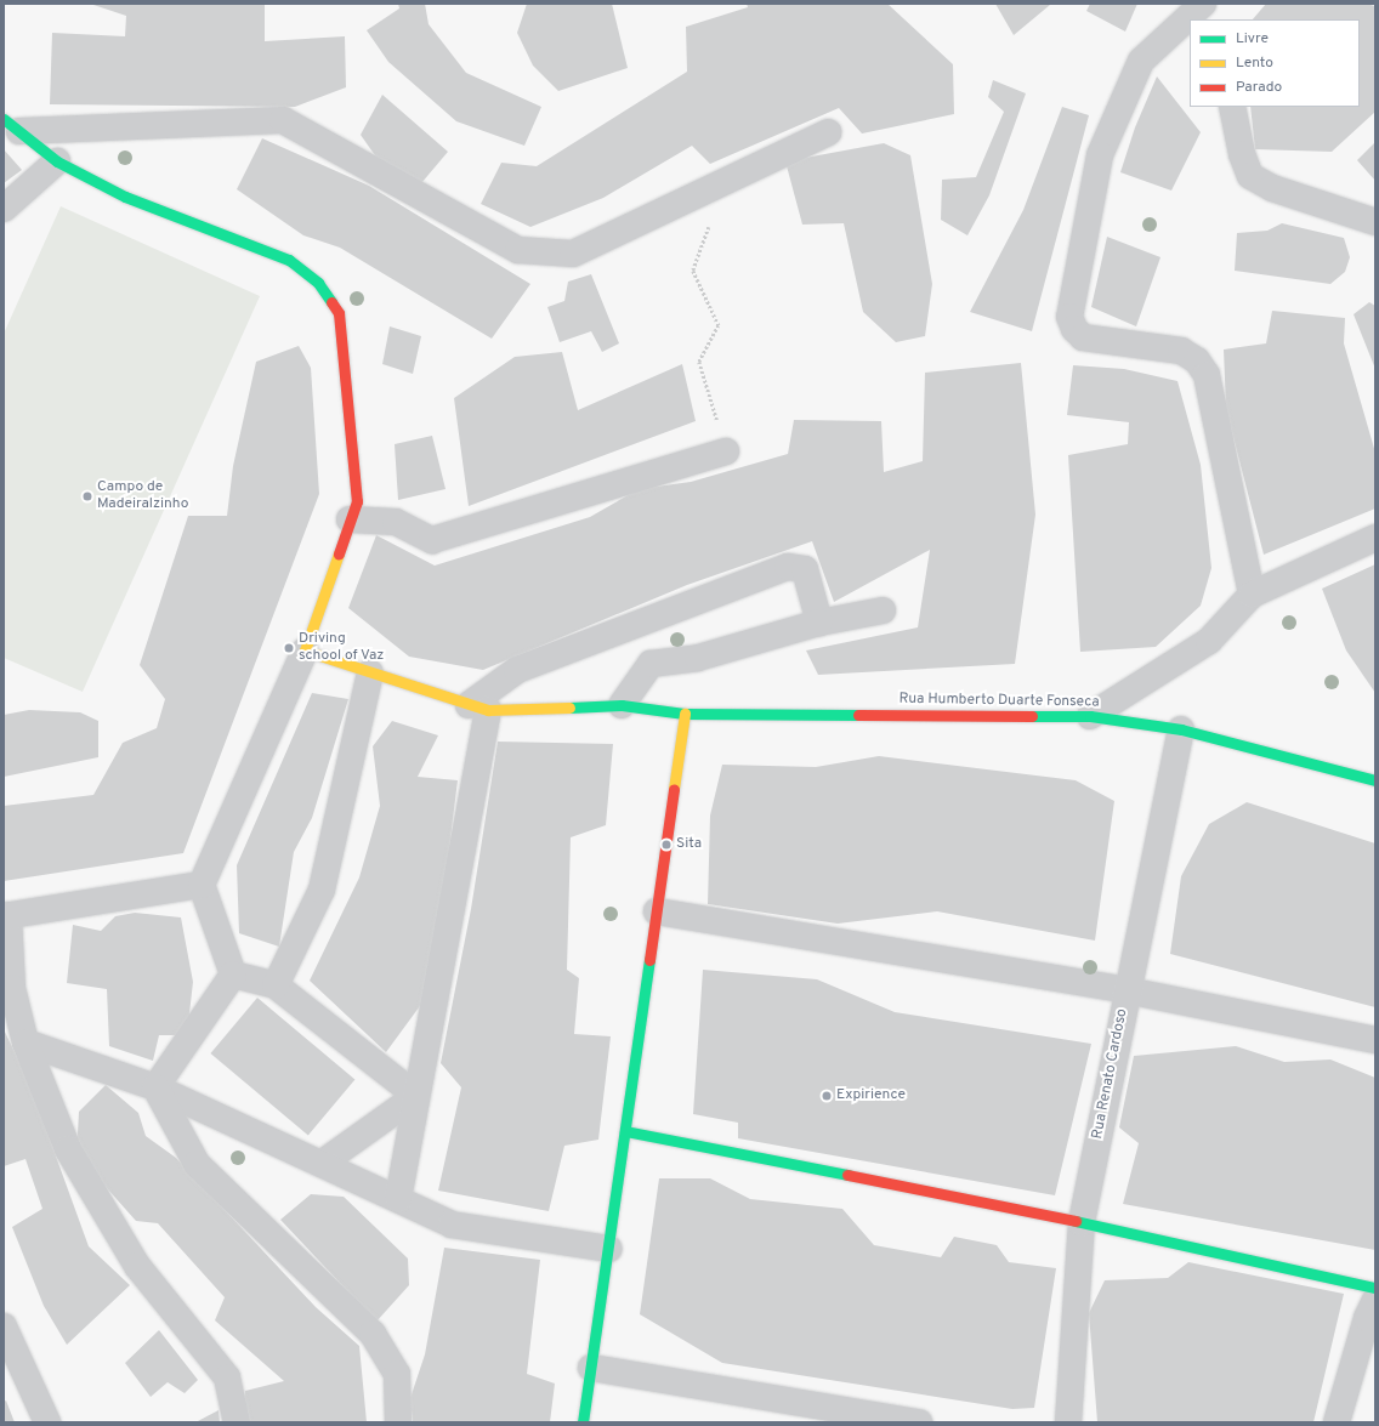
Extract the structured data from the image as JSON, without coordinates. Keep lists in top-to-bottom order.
{
  "streets": {
    "street": ["Rua Humberto Duarte Fonseca", "Rua Renato Cardoso"]
  },
  "crossings": [
    ["Rua Humberto Duarte Fonseca", "Rua Renato Cardoso"]
  ],
  "places": [
    "Campo de Madeiralzinho",
    "Driving school of Vaz",
    "Sita",
    "Expirience"
  ],
  "legend": ["Livre", "Lento", "Parado"]
}
